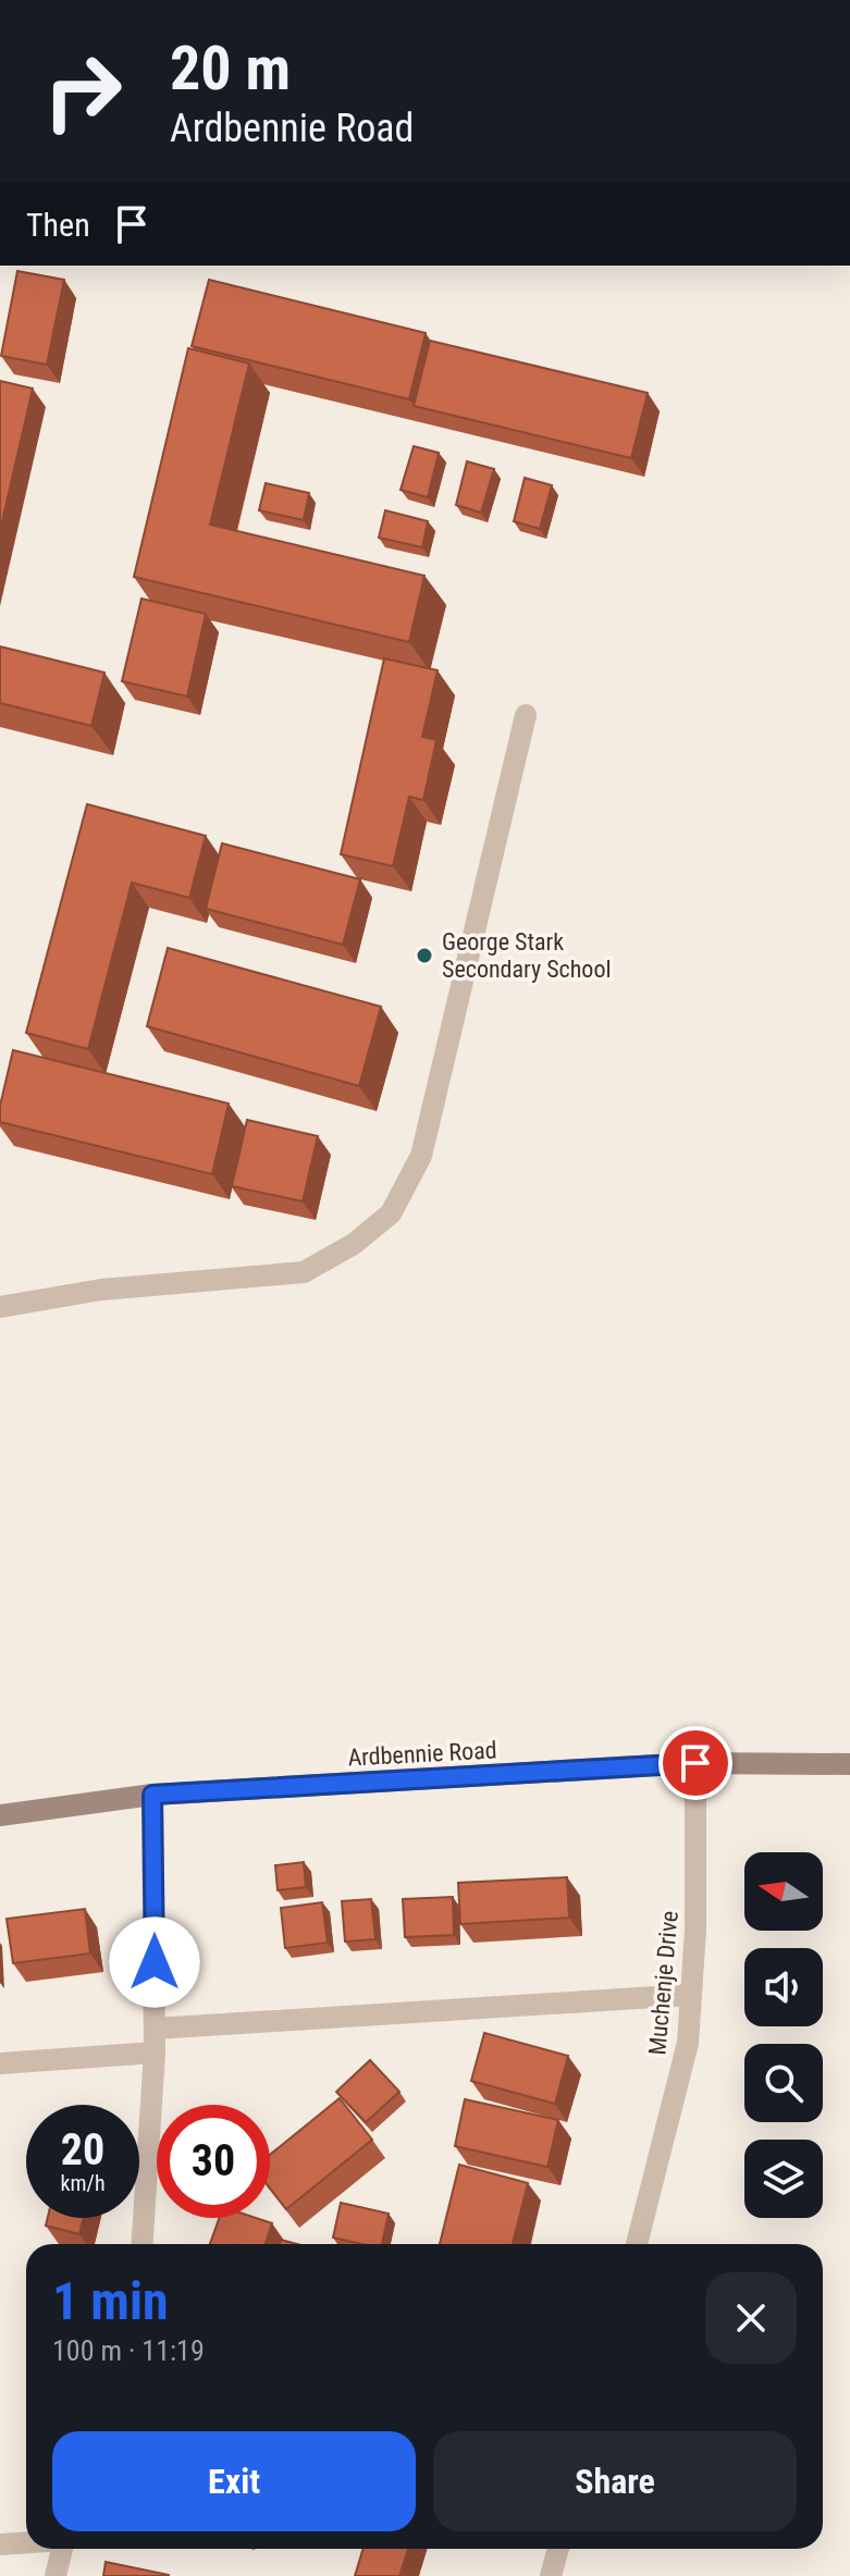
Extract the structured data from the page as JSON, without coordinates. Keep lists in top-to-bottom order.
{
  "streets": {
    "main road": ["Ardbennie Road"],
    "street": ["Muchenje Drive"]
  },
  "crossings": [
    ["Ardbennie Road", "Muchenje Drive"]
  ],
  "places": ["George Stark Secondary School"],
  "north": "left",
  "page": {
    "turn": ["20 m", "Ardbennie Road"],
    "then": "Then",
    "speed": "20 km/h",
    "limit": "30",
    "heading": ["1 min", "100 m · 11:19"],
    "buttons": ["Exit", "Share"]
  }
}
